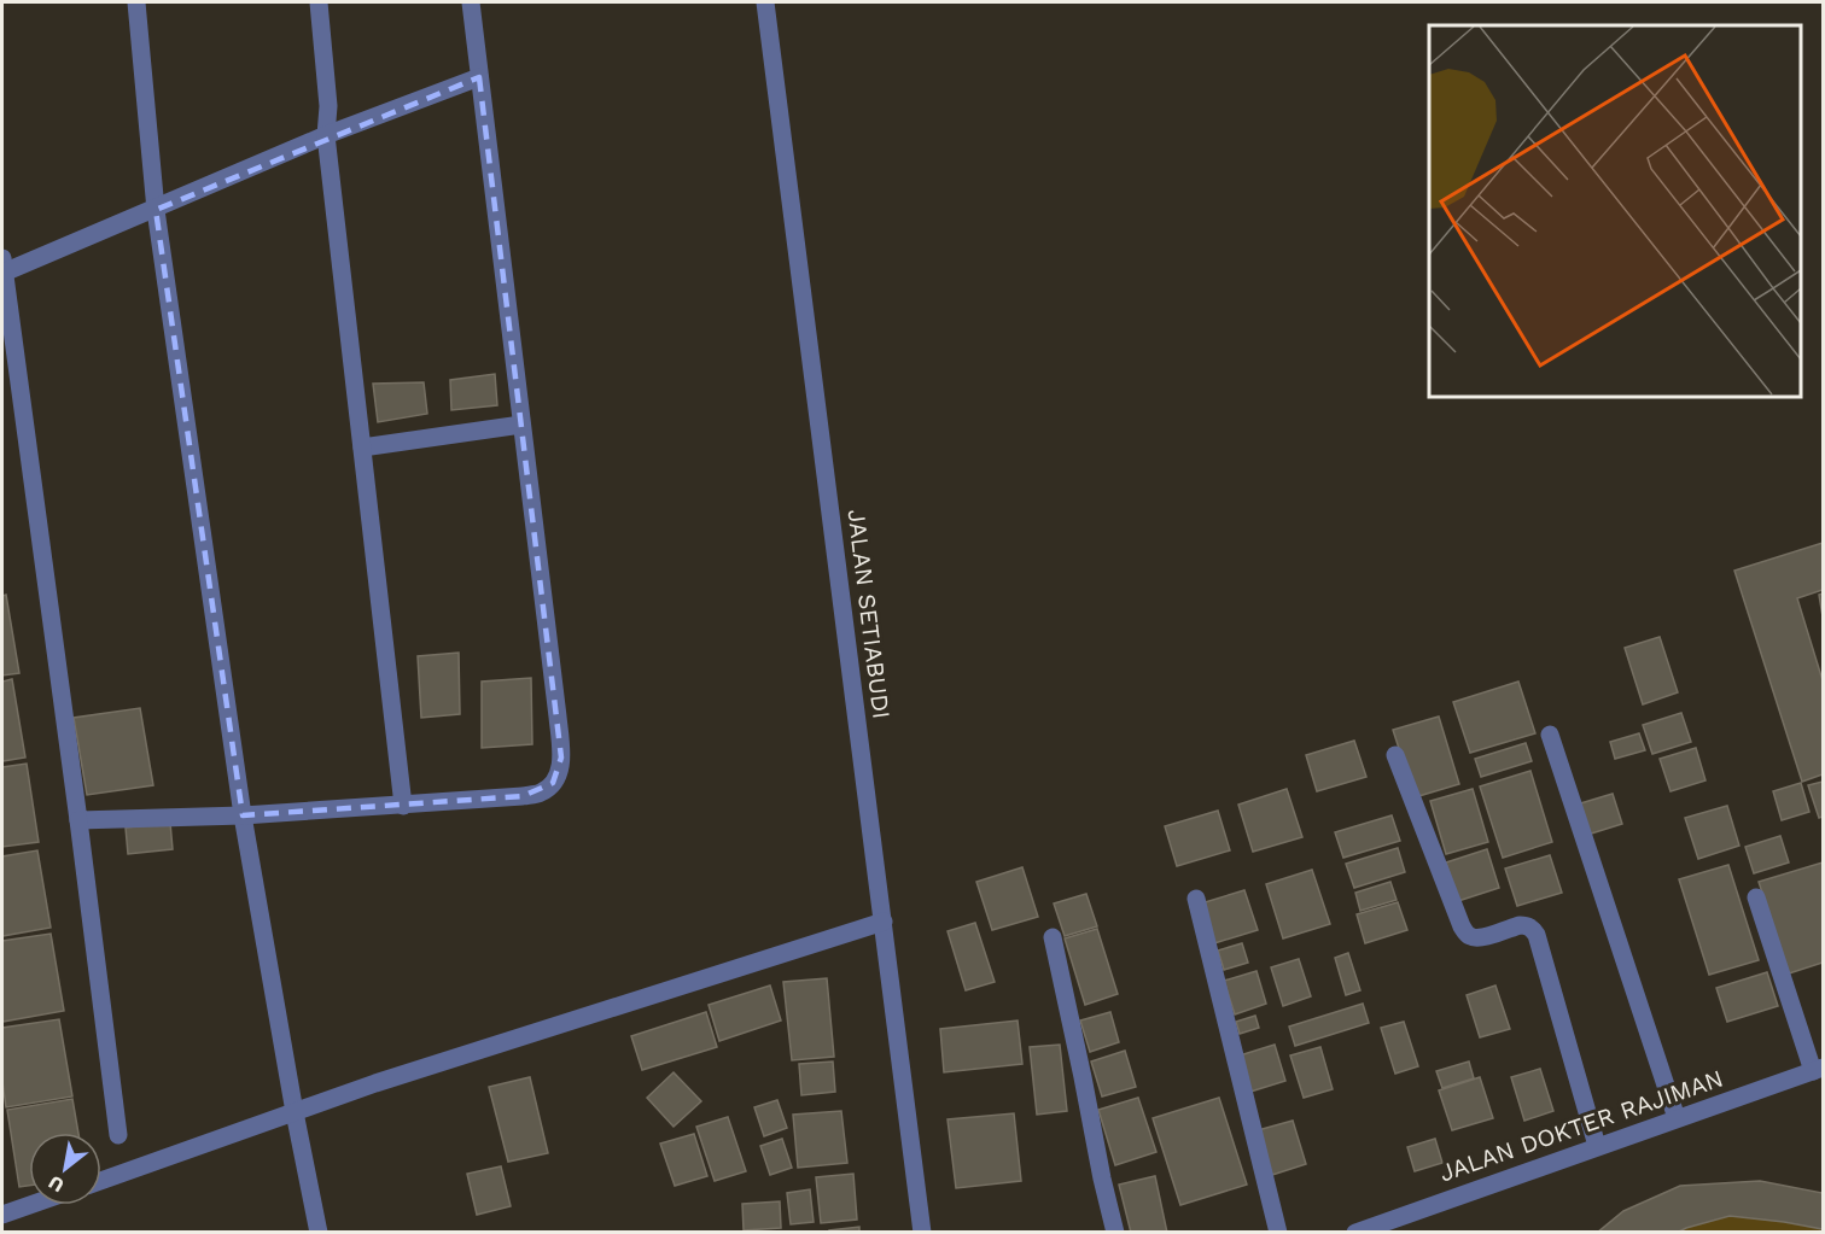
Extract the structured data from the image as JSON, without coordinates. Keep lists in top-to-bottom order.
{
  "streets": {
    "street": ["JALAN SETIABUDI", "JALAN DOKTER RAJIMAN"]
  },
  "north": "bottom left"
}
